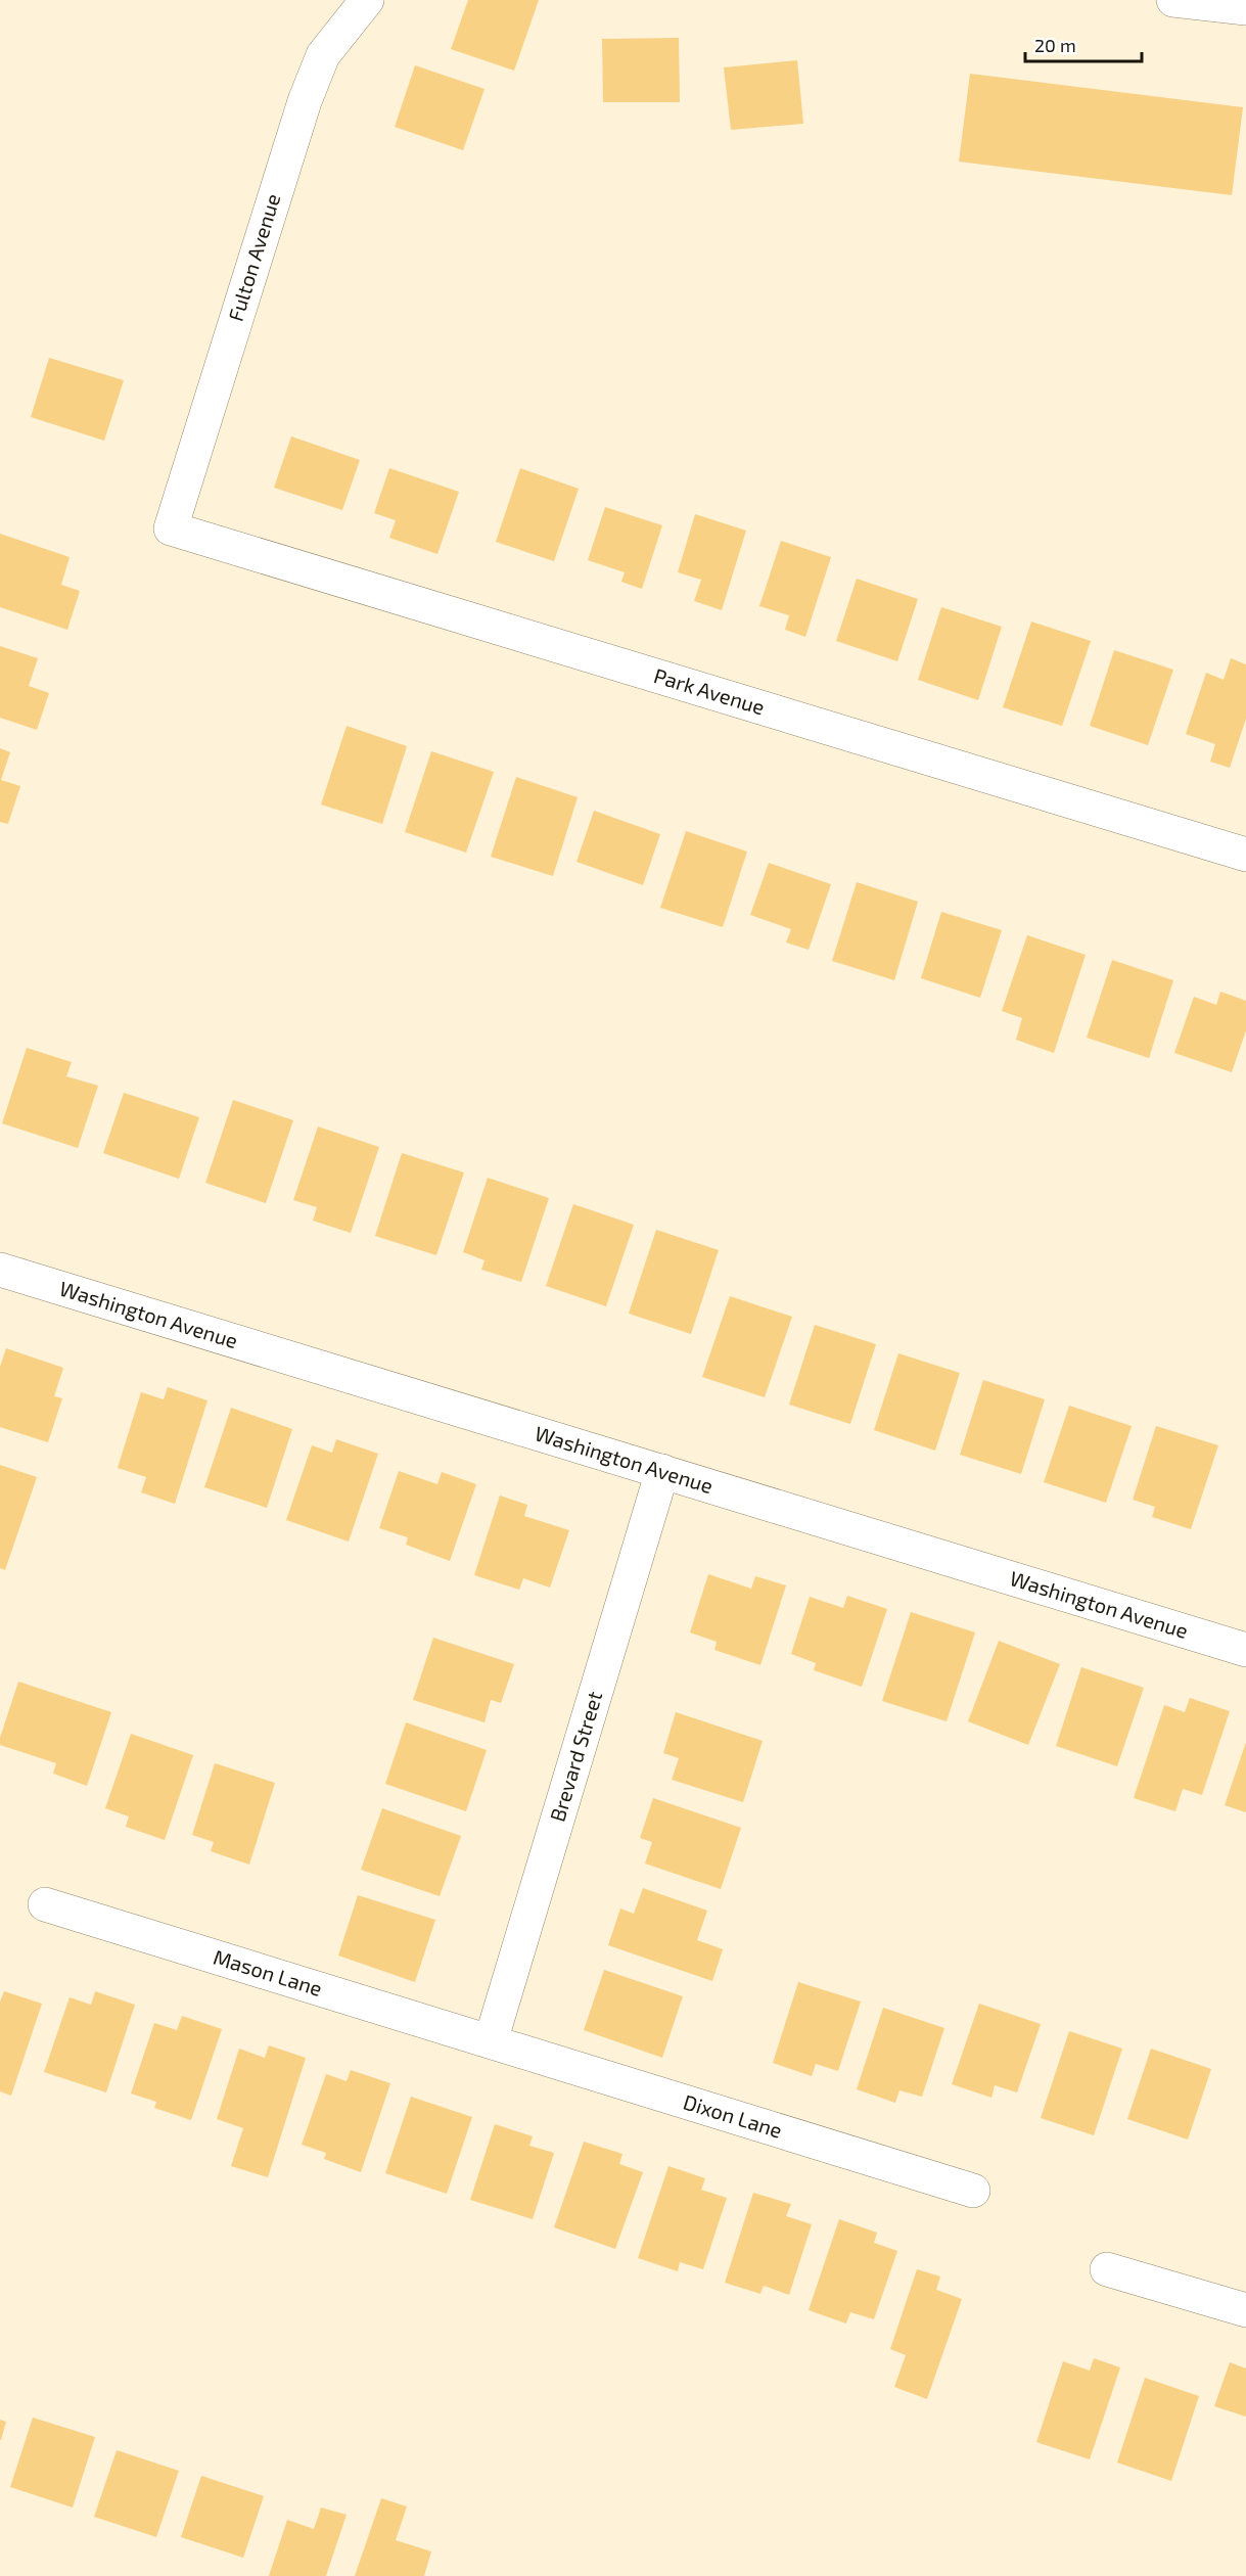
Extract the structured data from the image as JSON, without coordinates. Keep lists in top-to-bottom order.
{
  "streets": {
    "street": [
      "Fulton Avenue",
      "Park Avenue",
      "Washington Avenue",
      "Brevard Street",
      "Mason Lane",
      "Dixon Lane"
    ]
  },
  "crossings": [
    ["Fulton Avenue", "Park Avenue"],
    ["Washington Avenue", "Brevard Street"],
    ["Brevard Street", "Mason Lane"],
    ["Brevard Street", "Dixon Lane"],
    ["Mason Lane", "Dixon Lane"]
  ],
  "scale_bar": "20 m"
}
